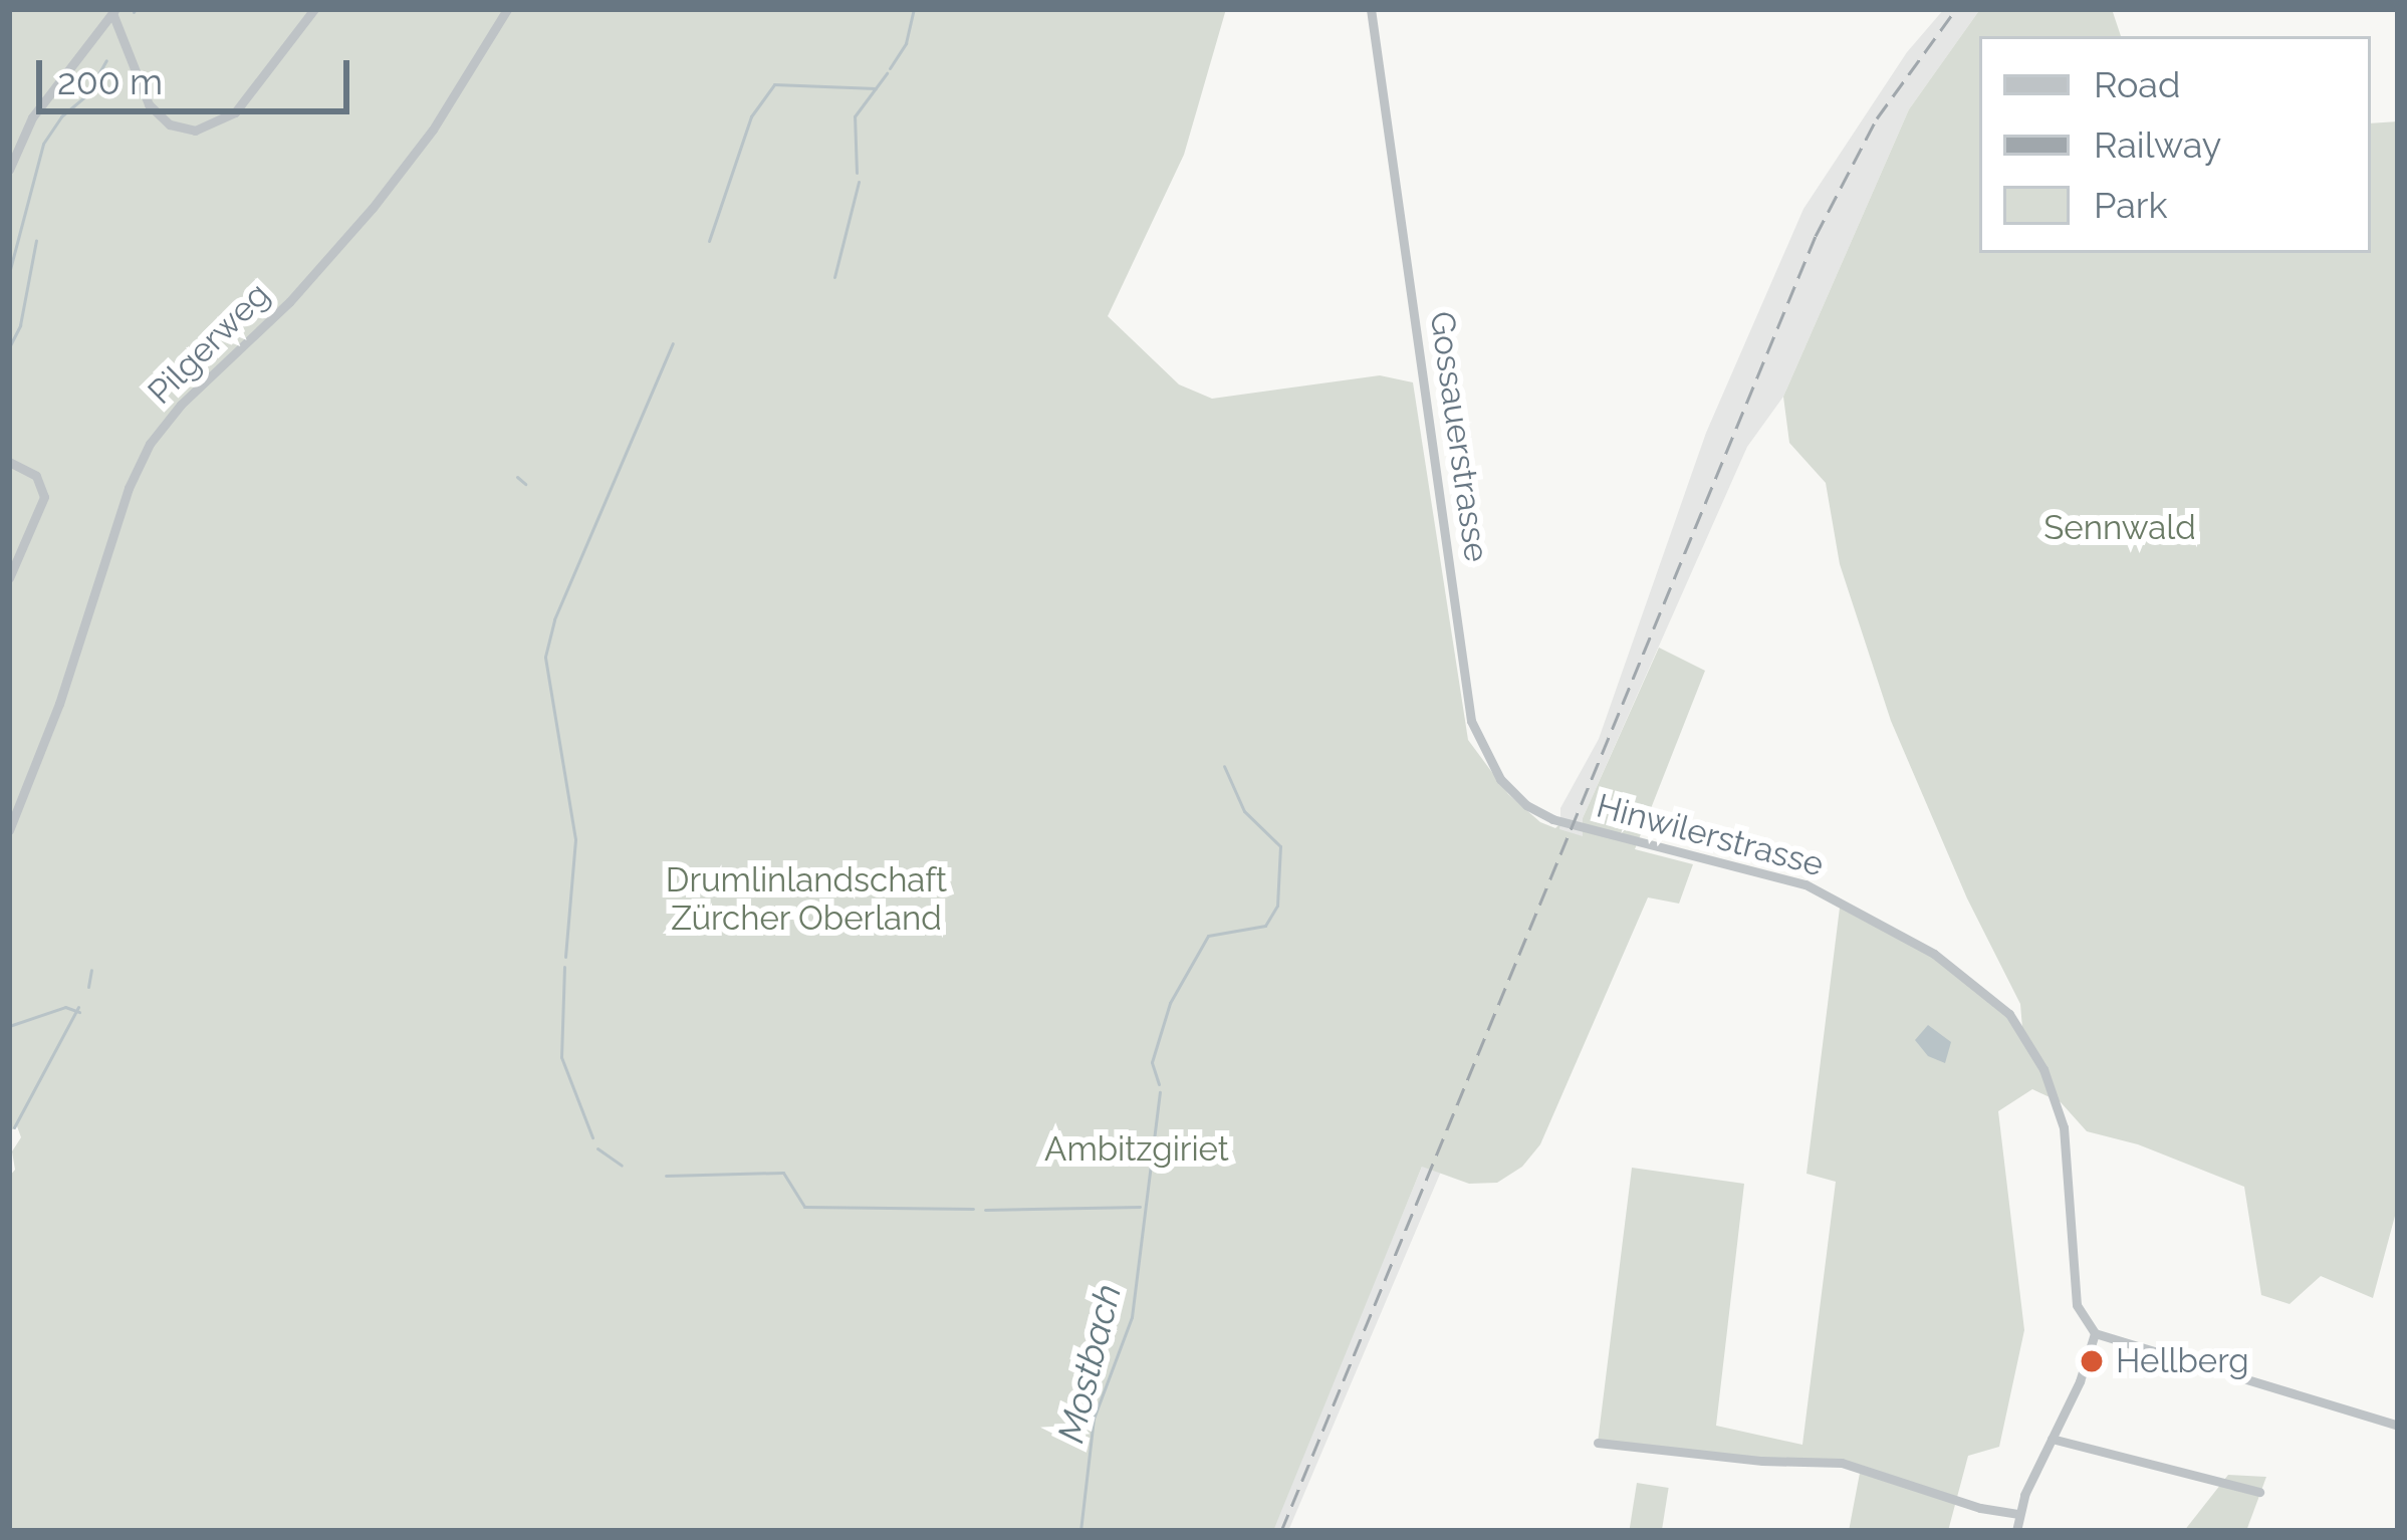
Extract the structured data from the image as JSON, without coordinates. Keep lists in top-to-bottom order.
{
  "streets": {
    "street": ["Pilgerweg", "Gossauerstrasse", "Hinwilerstrasse"]
  },
  "crossings": [
    ["Gossauerstrasse", "Hinwilerstrasse"]
  ],
  "water": ["Mostbach"],
  "parks": ["Sennwald", "Drumlinlandschaft Zürcher Oberland", "Ambitzgiriet"],
  "places": ["Hellberg"],
  "legend": ["Road", "Railway", "Park"],
  "scale_bar": "200 m"
}
